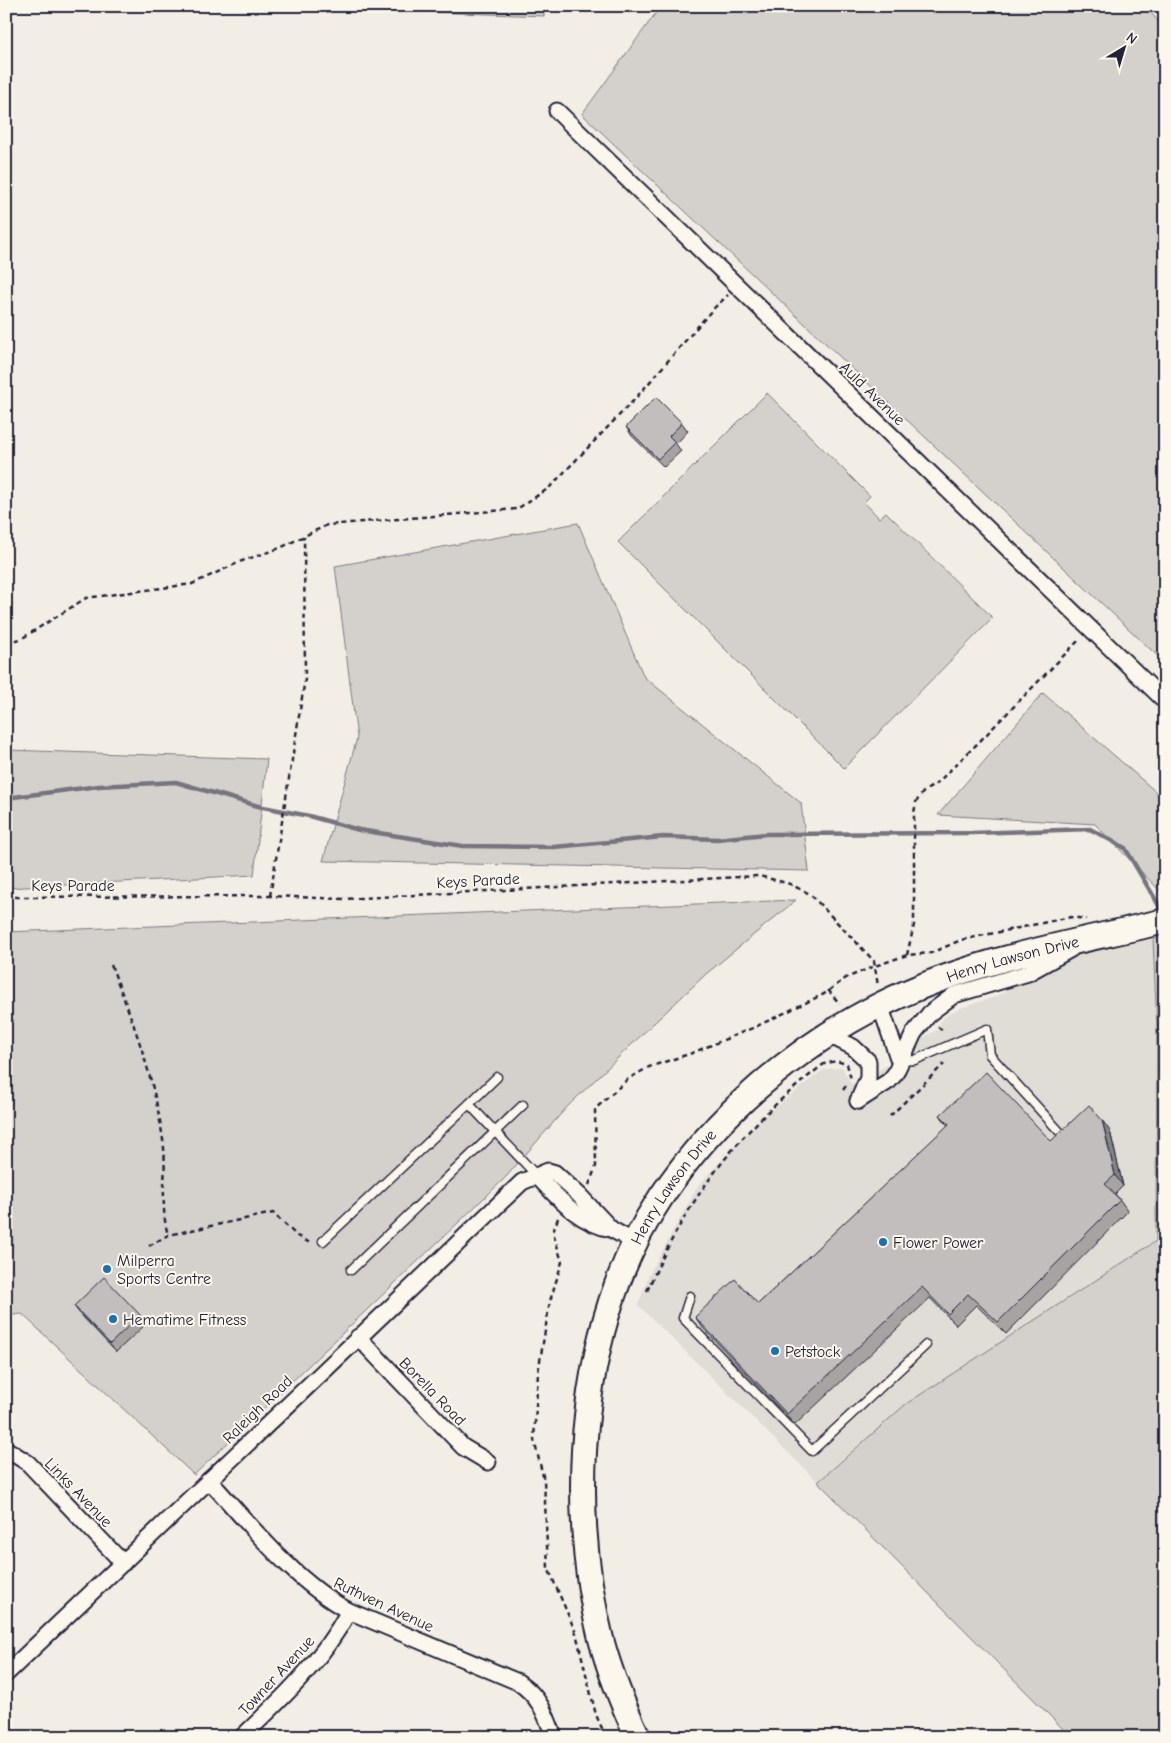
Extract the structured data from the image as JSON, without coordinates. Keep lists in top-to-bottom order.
{
  "streets": {
    "main road": ["Henry Lawson Drive"],
    "street": [
      "Auld Avenue",
      "Borella Road",
      "Raleigh Road",
      "Links Avenue",
      "Ruthven Avenue",
      "Towner Avenue"
    ],
    "path": ["Keys Parade"]
  },
  "crossings": [
    ["Henry Lawson Drive", "Raleigh Road"],
    ["Borella Road", "Raleigh Road"],
    ["Raleigh Road", "Links Avenue"],
    ["Raleigh Road", "Ruthven Avenue"],
    ["Ruthven Avenue", "Towner Avenue"]
  ],
  "places": [
    "Flower Power",
    "Milperra Sports Centre",
    "Hematime Fitness",
    "Petstock"
  ],
  "north": "top right"
}
